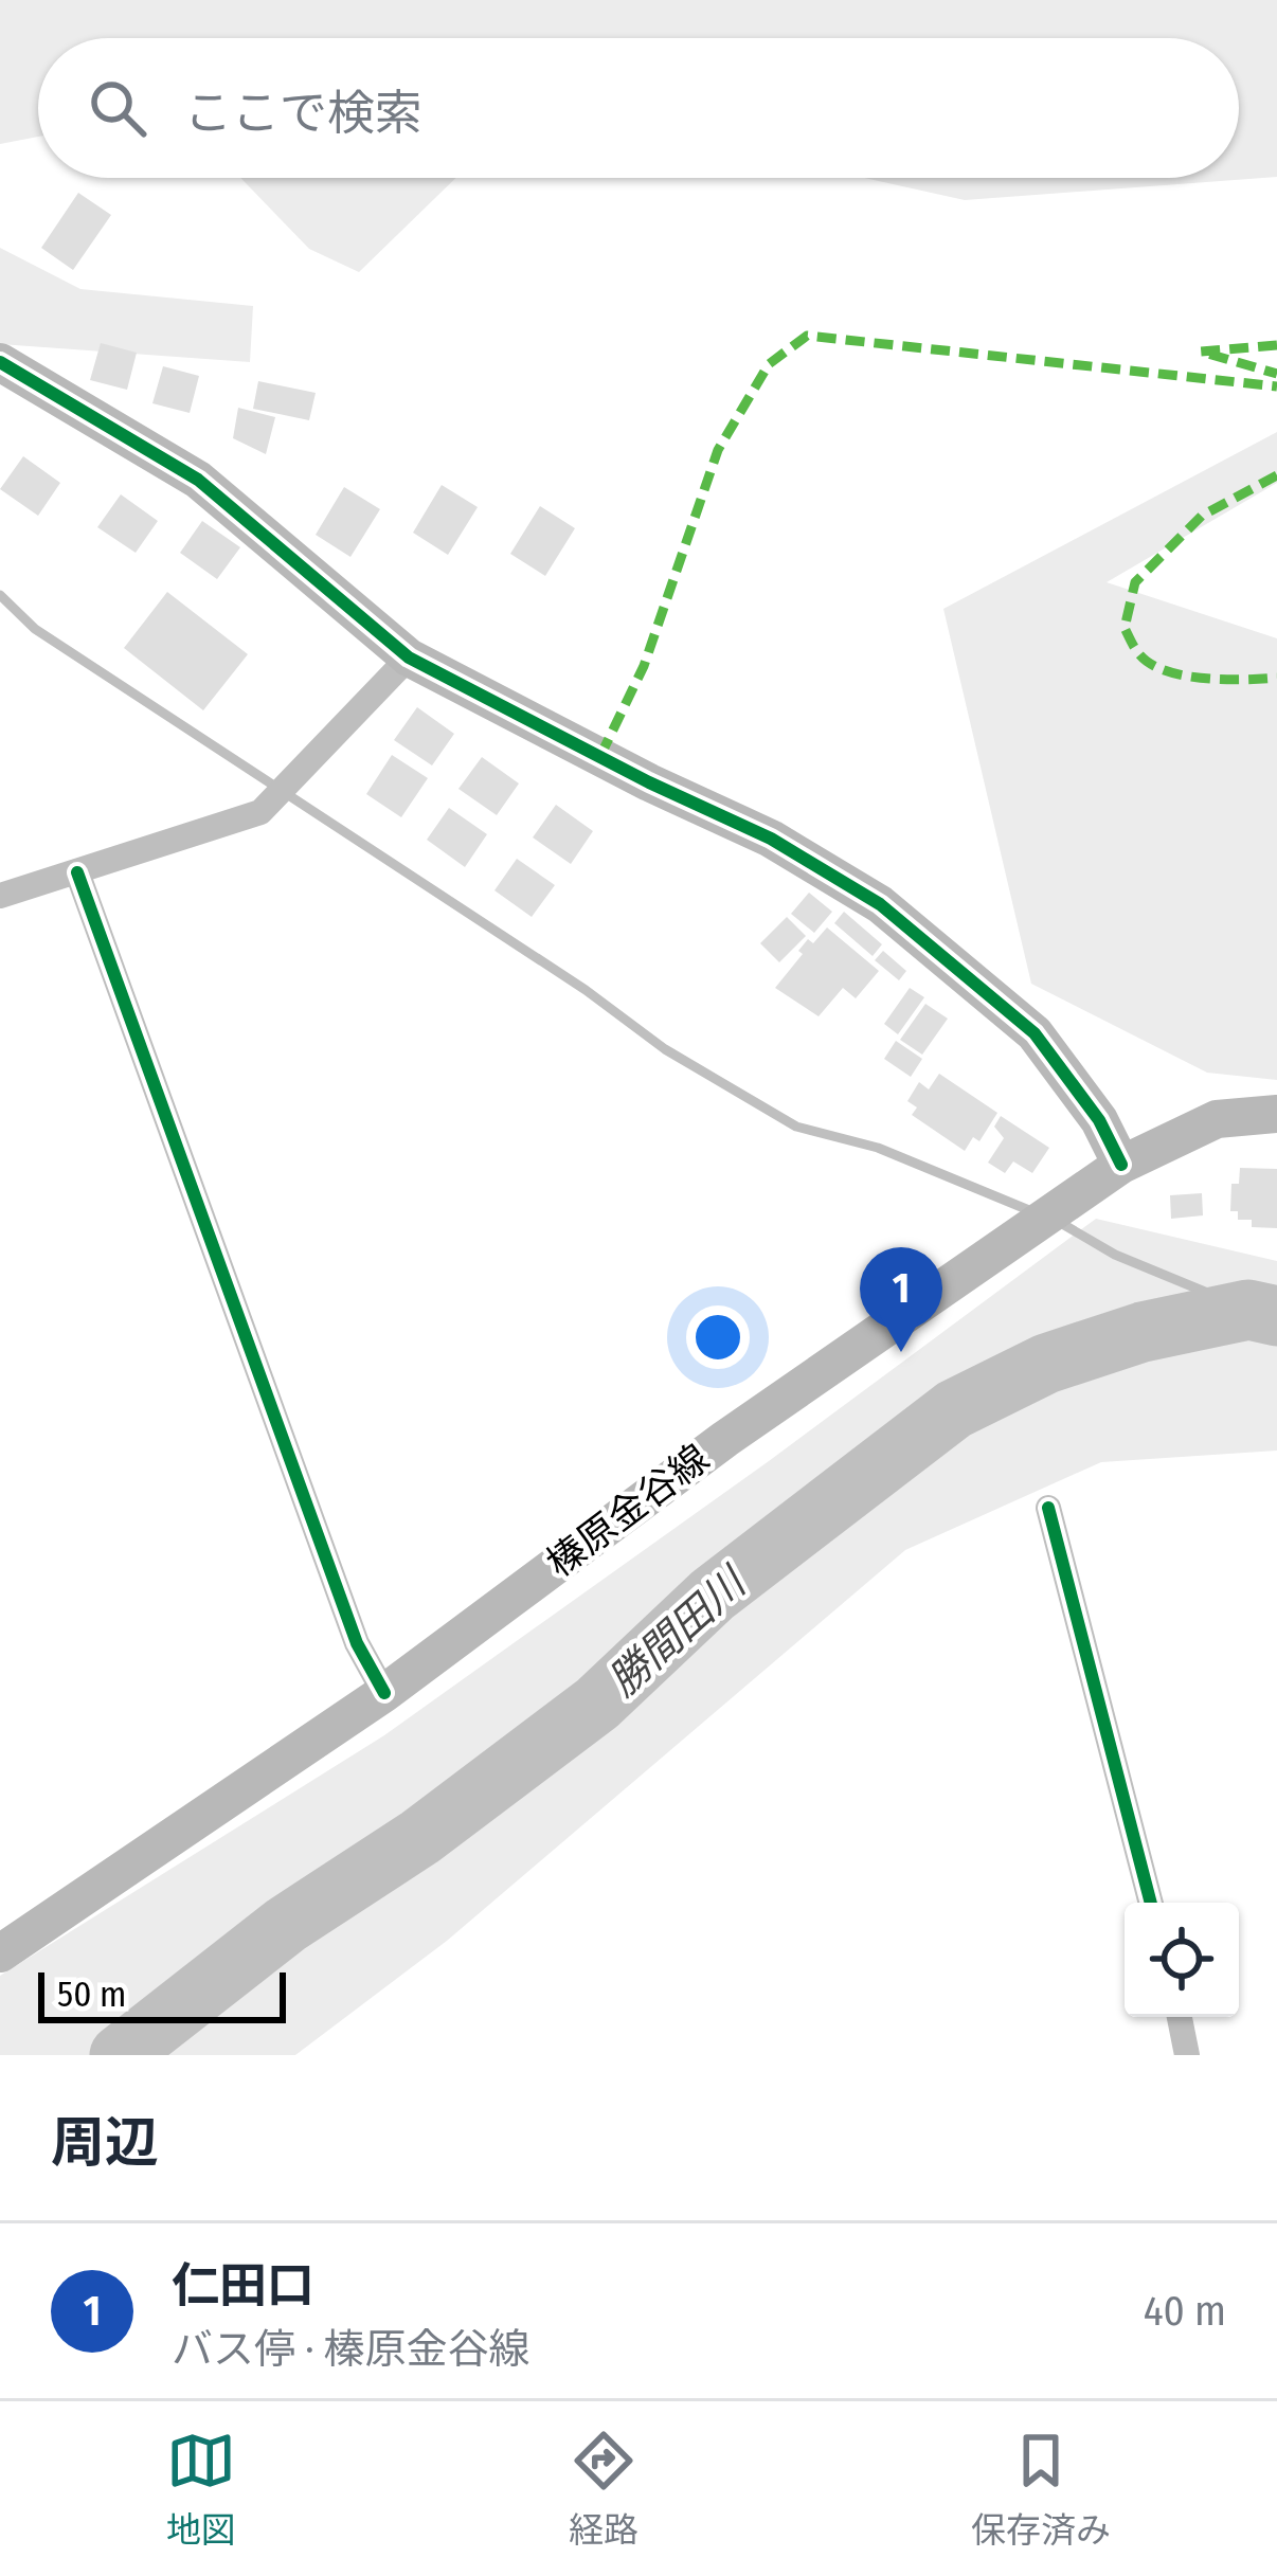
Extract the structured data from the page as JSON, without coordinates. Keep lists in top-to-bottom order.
{
  "streets": {
    "main road": ["榛原金谷線"]
  },
  "water": ["勝間田川"],
  "scale_bar": "50 m",
  "page": {
    "search": "ここで検索",
    "pins": "1",
    "scale": "50 m",
    "heading": "周辺",
    "list": [
      {
        "mark": "1",
        "name": "仁田口",
        "note": "バス停 · 榛原金谷線",
        "value": "40 m"
      }
    ],
    "nav": ["地図", "経路", "保存済み"]
  }
}
